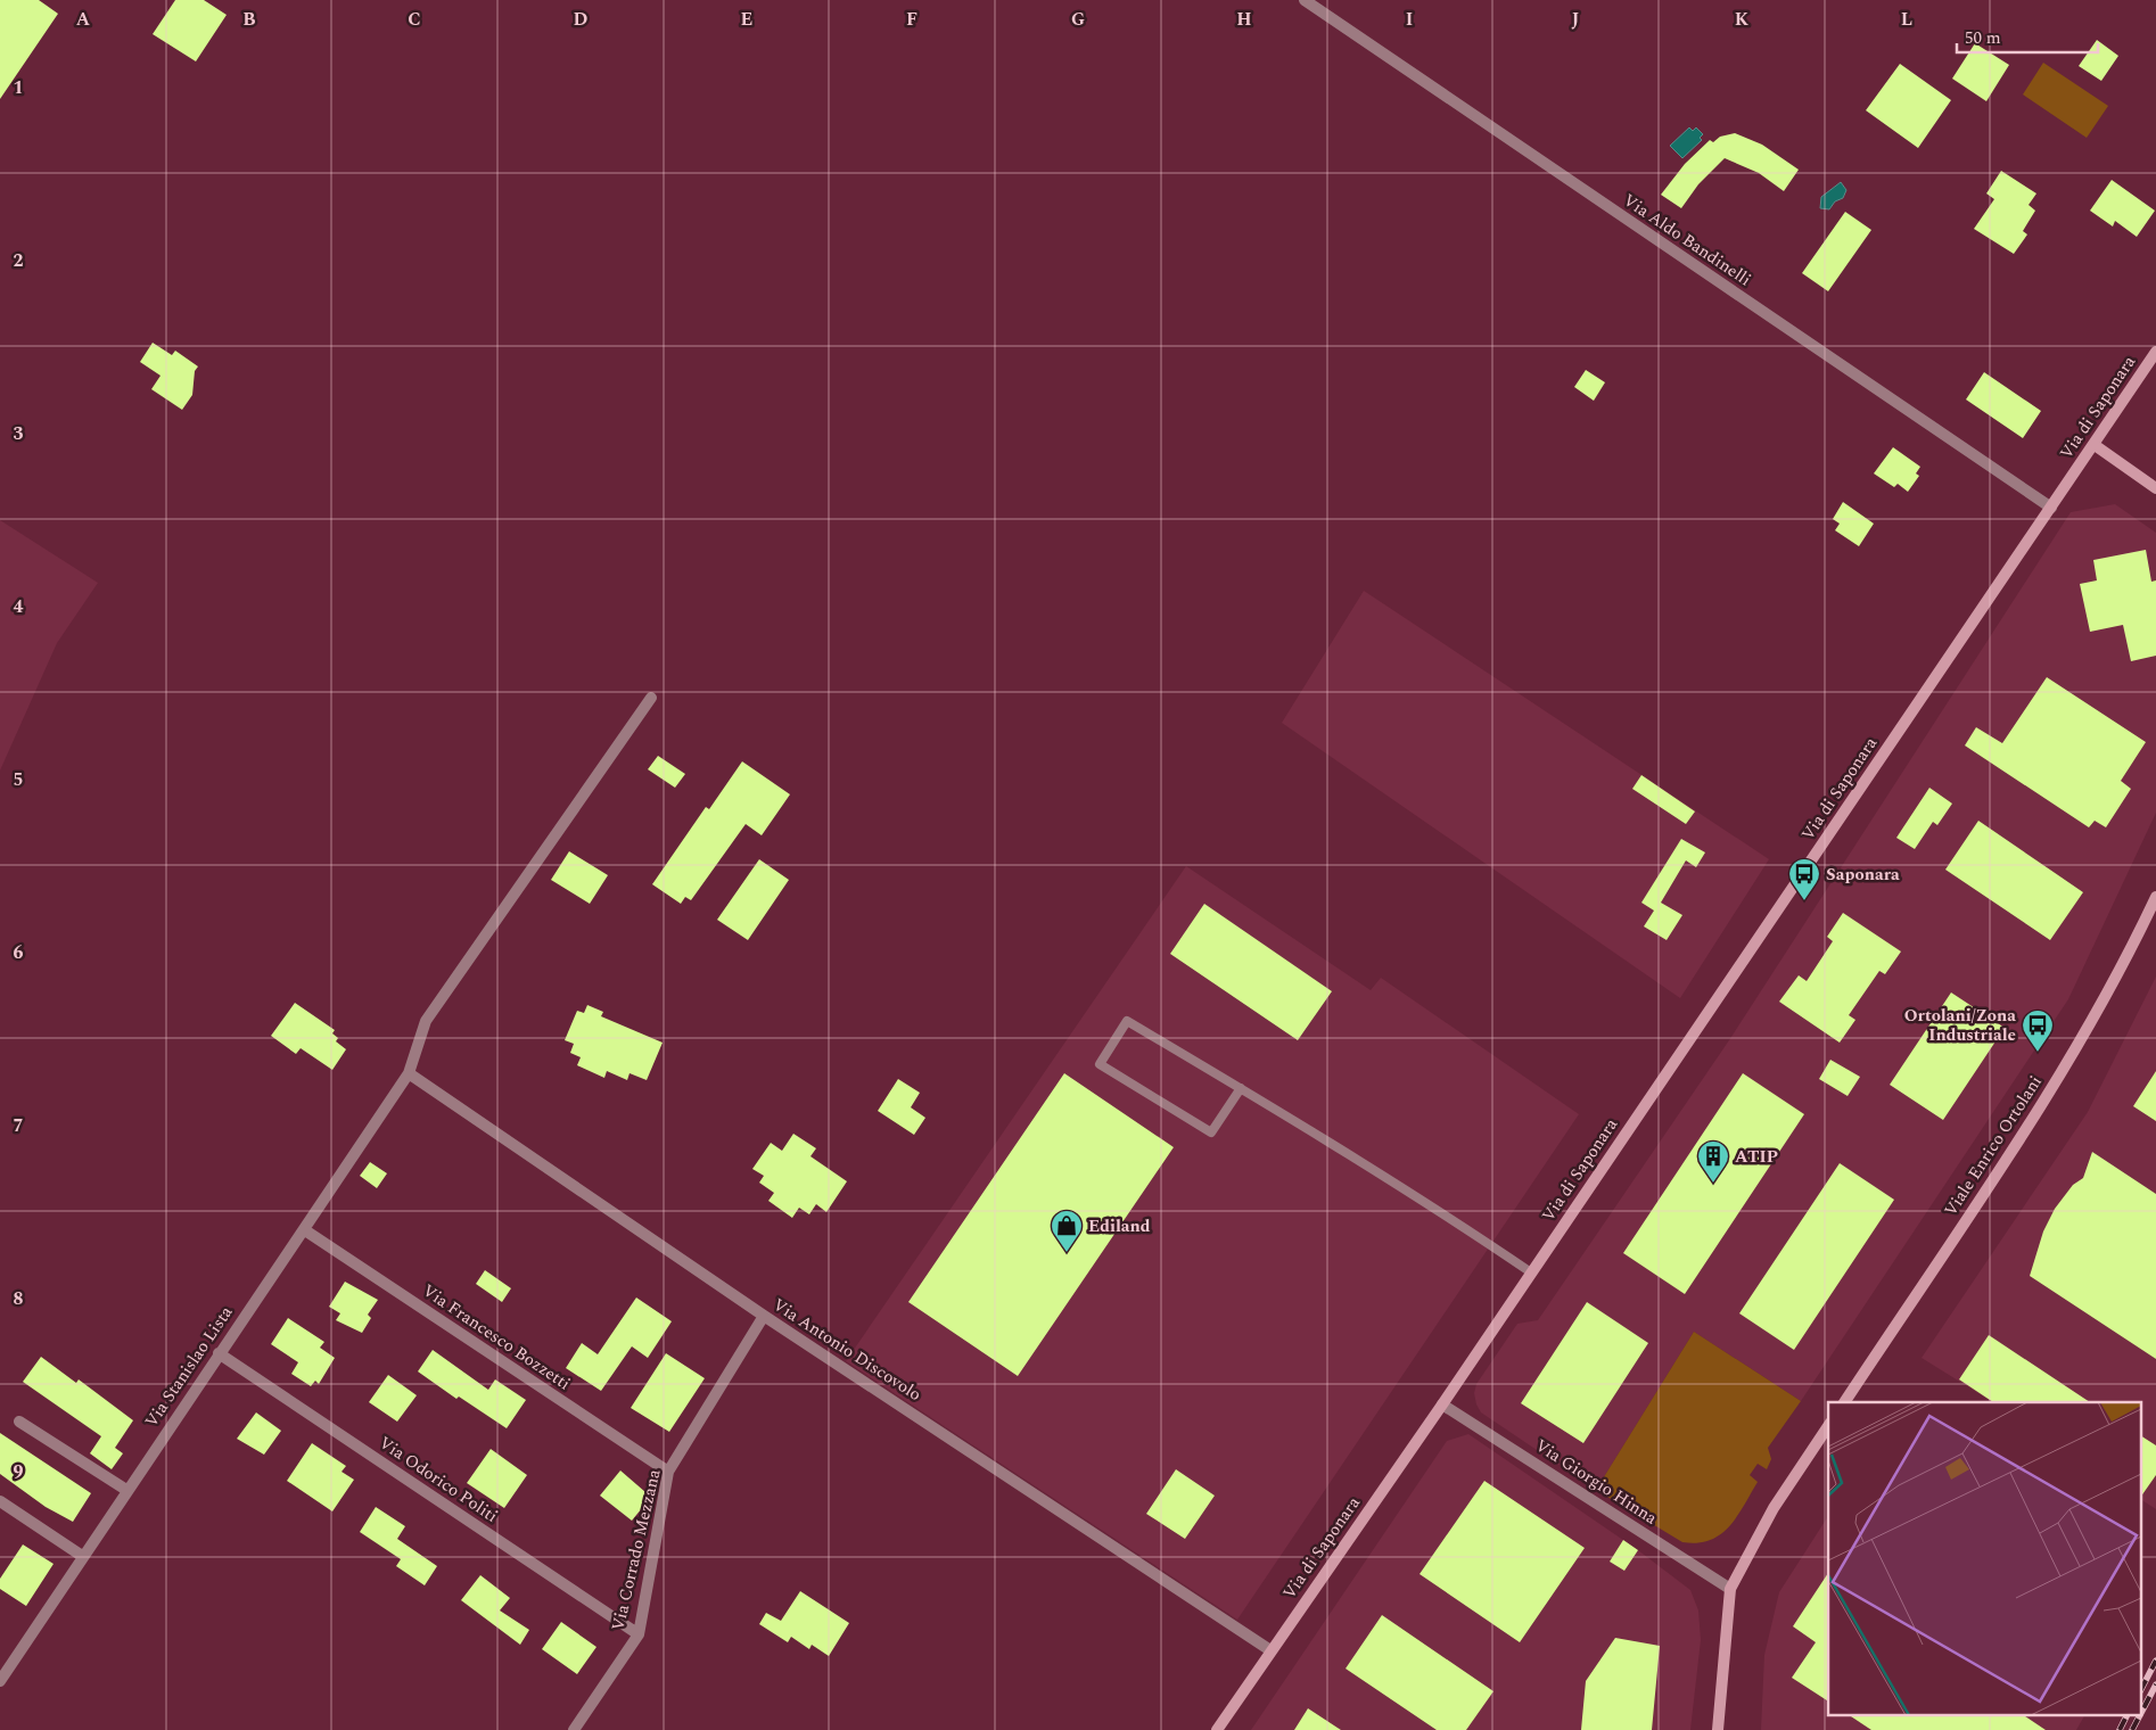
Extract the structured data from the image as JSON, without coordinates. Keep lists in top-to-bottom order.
{
  "streets": {
    "street": [
      "Via Aldo Bandinelli",
      "Via di Saponara",
      "Viale Enrico Ortolani",
      "Via Francesco Bozzetti",
      "Via Antonio Discovolo",
      "Via Stanislao Lista",
      "Via Odorico Politi",
      "Via Giorgio Hinna",
      "Via Corrado Mezzana"
    ]
  },
  "crossings": [
    ["Via Aldo Bandinelli", "Via di Saponara"],
    ["Via di Saponara", "Via Antonio Discovolo"],
    ["Via di Saponara", "Via Giorgio Hinna"],
    ["Via Francesco Bozzetti", "Via Stanislao Lista"],
    ["Via Francesco Bozzetti", "Via Corrado Mezzana"],
    ["Via Antonio Discovolo", "Via Stanislao Lista"],
    ["Via Antonio Discovolo", "Via Corrado Mezzana"],
    ["Via Stanislao Lista", "Via Odorico Politi"],
    ["Via Odorico Politi", "Via Corrado Mezzana"]
  ],
  "places": {
    "bus stop": ["Saponara", "Ortolani/Zona Industriale"],
    "building": ["ATIP"],
    "shop": ["Ediland"]
  },
  "scale_bar": "50 m",
  "grid": {
    "columns": [
      "A",
      "B",
      "C",
      "D",
      "E",
      "F",
      "G",
      "H",
      "I",
      "J",
      "K",
      "L"
    ],
    "rows": [
      "1",
      "2",
      "3",
      "4",
      "5",
      "6",
      "7",
      "8",
      "9"
    ]
  }
}
